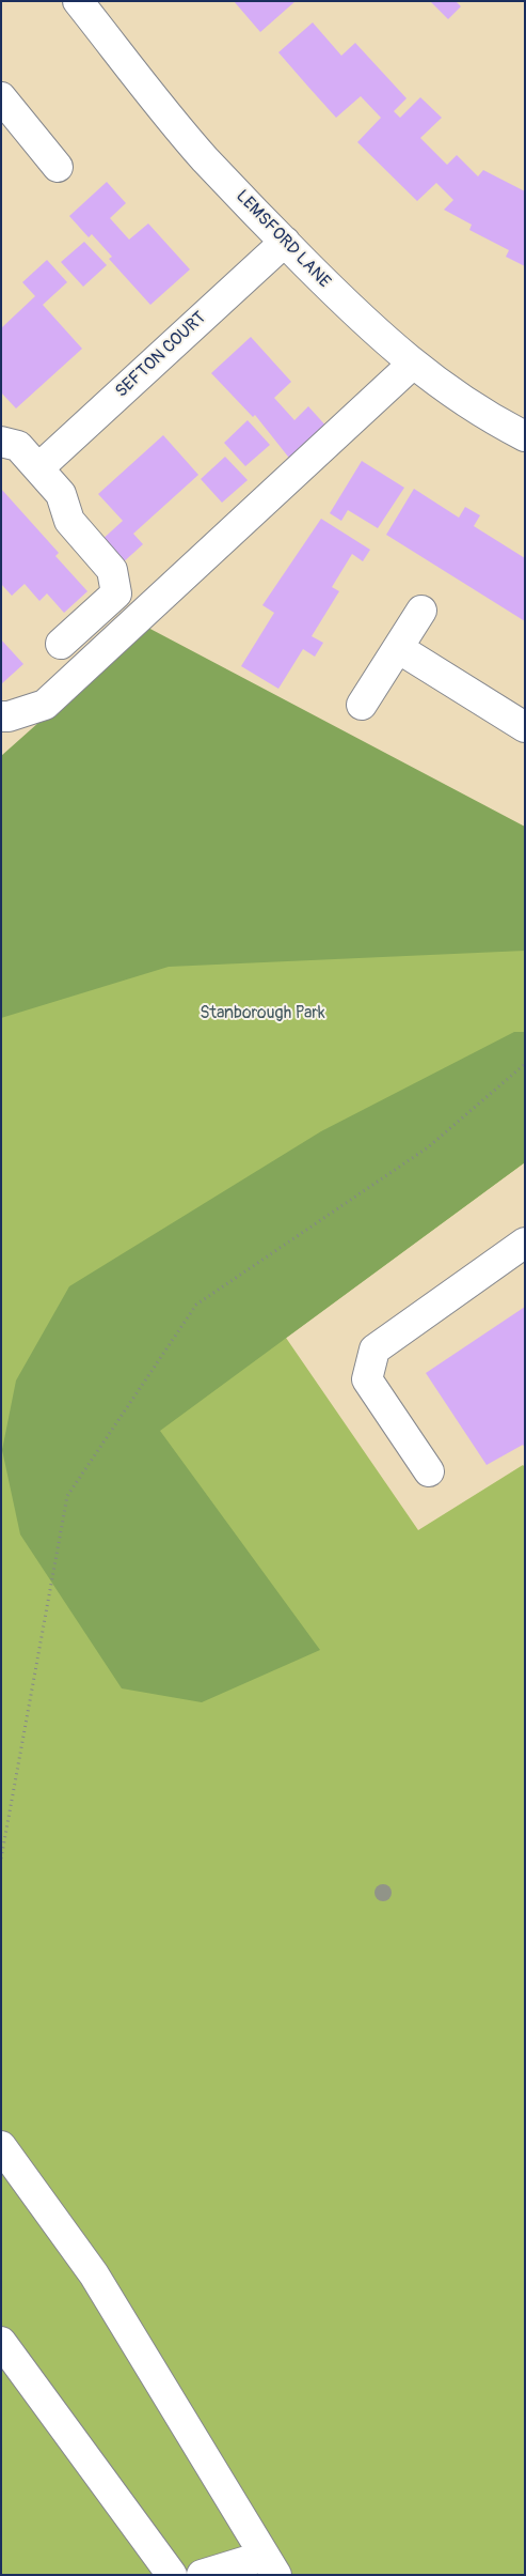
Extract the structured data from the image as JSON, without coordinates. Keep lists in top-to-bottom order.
{
  "streets": {
    "street": ["LEMSFORD LANE", "SEFTON COURT"]
  },
  "crossings": [
    ["LEMSFORD LANE", "SEFTON COURT"]
  ],
  "parks": ["Stanborough Park"]
}
